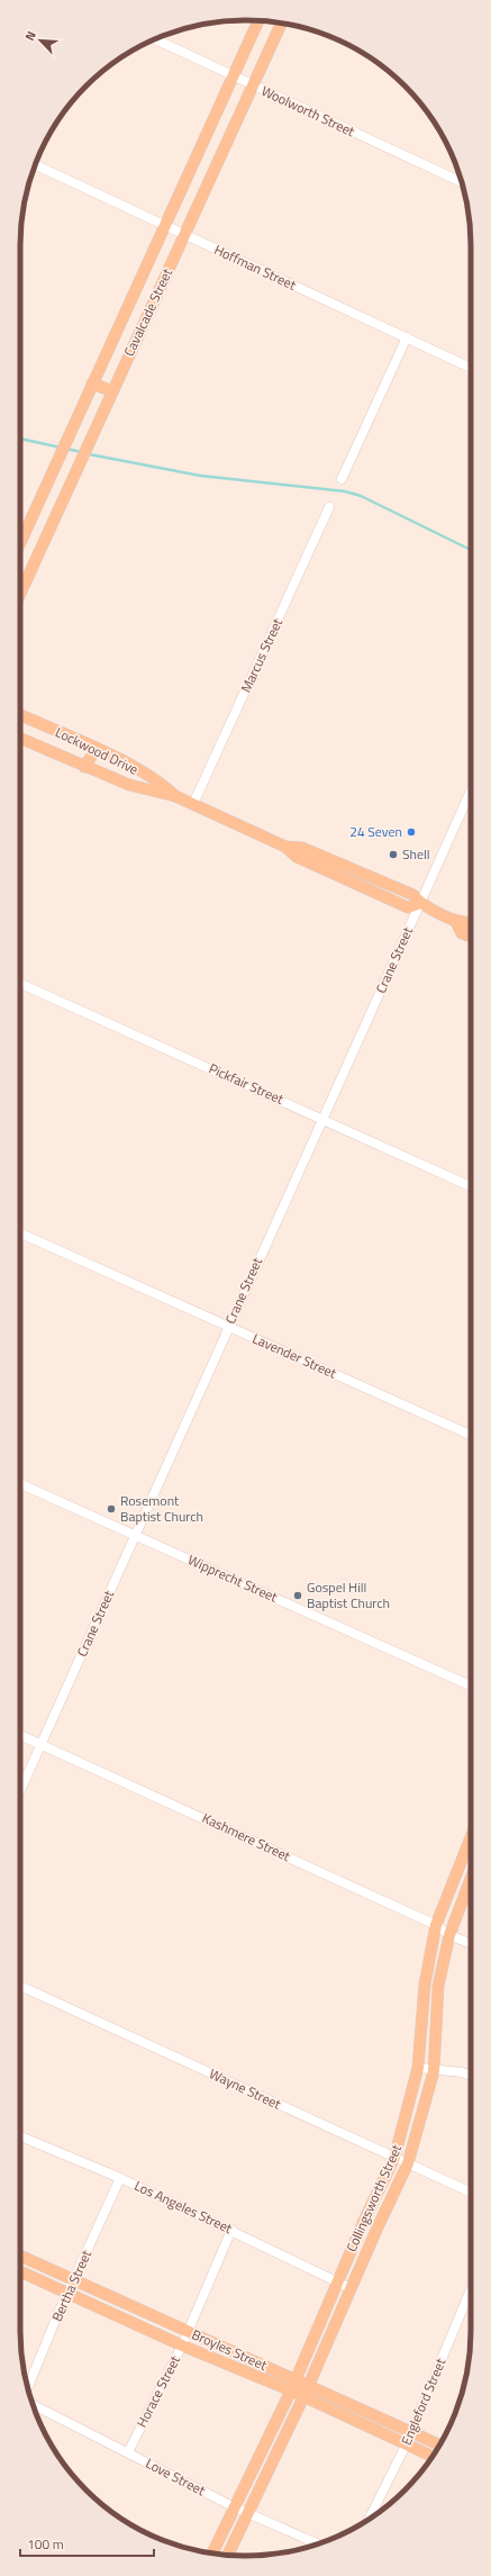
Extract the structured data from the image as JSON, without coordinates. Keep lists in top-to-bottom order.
{
  "streets": {
    "main road": [
      "Cavalcade Street",
      "Lockwood Drive",
      "Collingsworth Street",
      "Broyles Street"
    ],
    "street": [
      "Woolworth Street",
      "Hoffman Street",
      "Marcus Street",
      "Crane Street",
      "Pickfair Street",
      "Lavender Street",
      "Wipprecht Street",
      "Kashmere Street",
      "Wayne Street",
      "Los Angeles Street",
      "Bertha Street",
      "Horace Street",
      "Engleford Street",
      "Love Street"
    ]
  },
  "crossings": [
    ["Woolworth Street", "Cavalcade Street"],
    ["Hoffman Street", "Cavalcade Street"],
    ["Marcus Street", "Lockwood Drive"],
    ["Lockwood Drive", "Crane Street"],
    ["Crane Street", "Pickfair Street"],
    ["Crane Street", "Lavender Street"],
    ["Crane Street", "Wipprecht Street"],
    ["Crane Street", "Kashmere Street"],
    ["Kashmere Street", "Collingsworth Street"],
    ["Wayne Street", "Collingsworth Street"],
    ["Collingsworth Street", "Los Angeles Street"],
    ["Collingsworth Street", "Broyles Street"],
    ["Collingsworth Street", "Love Street"],
    ["Los Angeles Street", "Bertha Street"],
    ["Los Angeles Street", "Horace Street"],
    ["Bertha Street", "Broyles Street"],
    ["Broyles Street", "Horace Street"],
    ["Broyles Street", "Engleford Street"],
    ["Horace Street", "Love Street"]
  ],
  "places": [
    "24 Seven",
    "Shell",
    "Rosemont Baptist Church",
    "Gospel Hill Baptist Church"
  ],
  "scale_bar": "100 m",
  "north": "top left"
}
